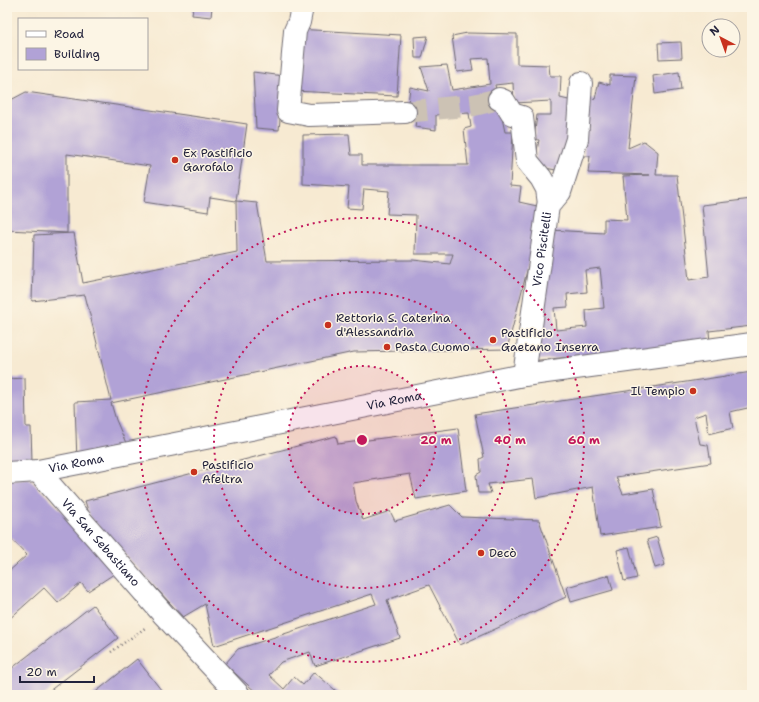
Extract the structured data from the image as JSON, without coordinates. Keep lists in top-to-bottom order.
{
  "streets": {
    "street": ["Vico Piscitelli", "Via Roma", "Via San Sebastiano"]
  },
  "crossings": [
    ["Vico Piscitelli", "Via Roma"],
    ["Via Roma", "Via San Sebastiano"]
  ],
  "places": [
    "Ex Pastificio Garofalo",
    "Rettoria S. Caterina d'Alessandria",
    "Pastificio Gaetano Inserra",
    "Pasta Cuomo",
    "Il Tempio",
    "Pastificio Afeltra",
    "Decò"
  ],
  "legend": ["Road", "Building"],
  "scale_bar": "20 m",
  "north": "top left",
  "rings": ["20 m", "40 m", "60 m"]
}
